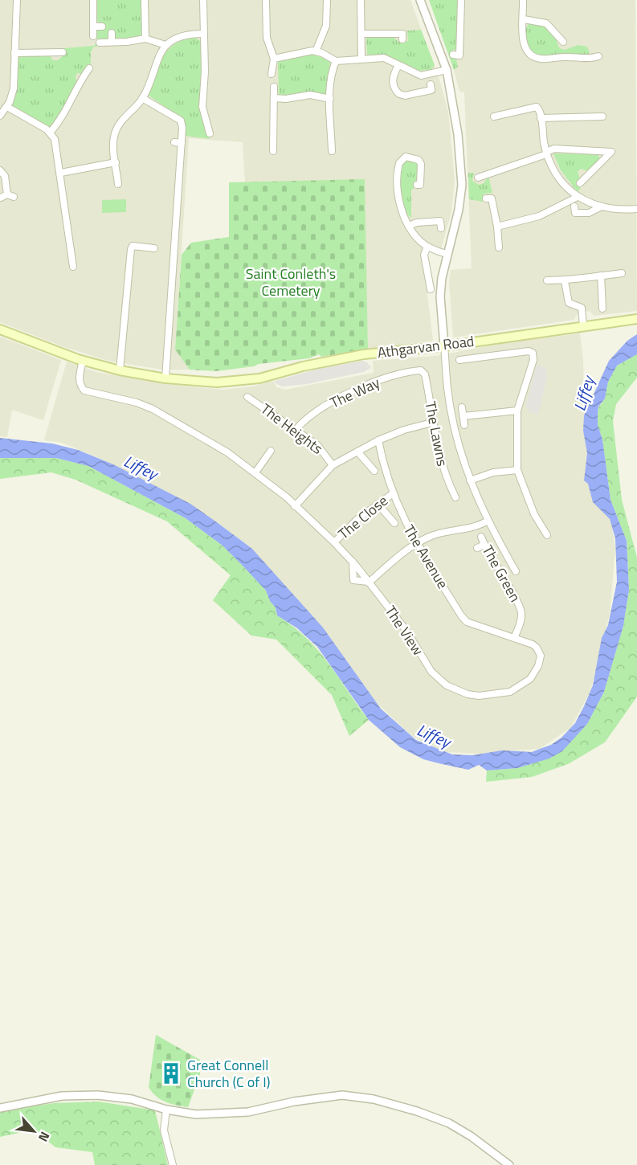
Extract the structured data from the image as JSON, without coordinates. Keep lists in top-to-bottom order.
{
  "streets": {
    "main road": ["Athgarvan Road"],
    "street": [
      "The Way",
      "The Heights",
      "The Lawns",
      "The Close",
      "The Avenue",
      "The Green",
      "The View"
    ]
  },
  "crossings": [
    ["Athgarvan Road", "The View"],
    ["The Way", "The Heights"],
    ["The Way", "The Lawns"],
    ["The Close", "The Avenue"],
    ["The Close", "The View"],
    ["The Avenue", "The Green"],
    ["The Avenue", "The View"],
    ["The Green", "The View"]
  ],
  "water": ["Liffey"],
  "parks": ["Saint Conleth's Cemetery"],
  "places": {
    "building": ["Great Connell Church (C of I)"]
  },
  "north": "bottom right"
}
